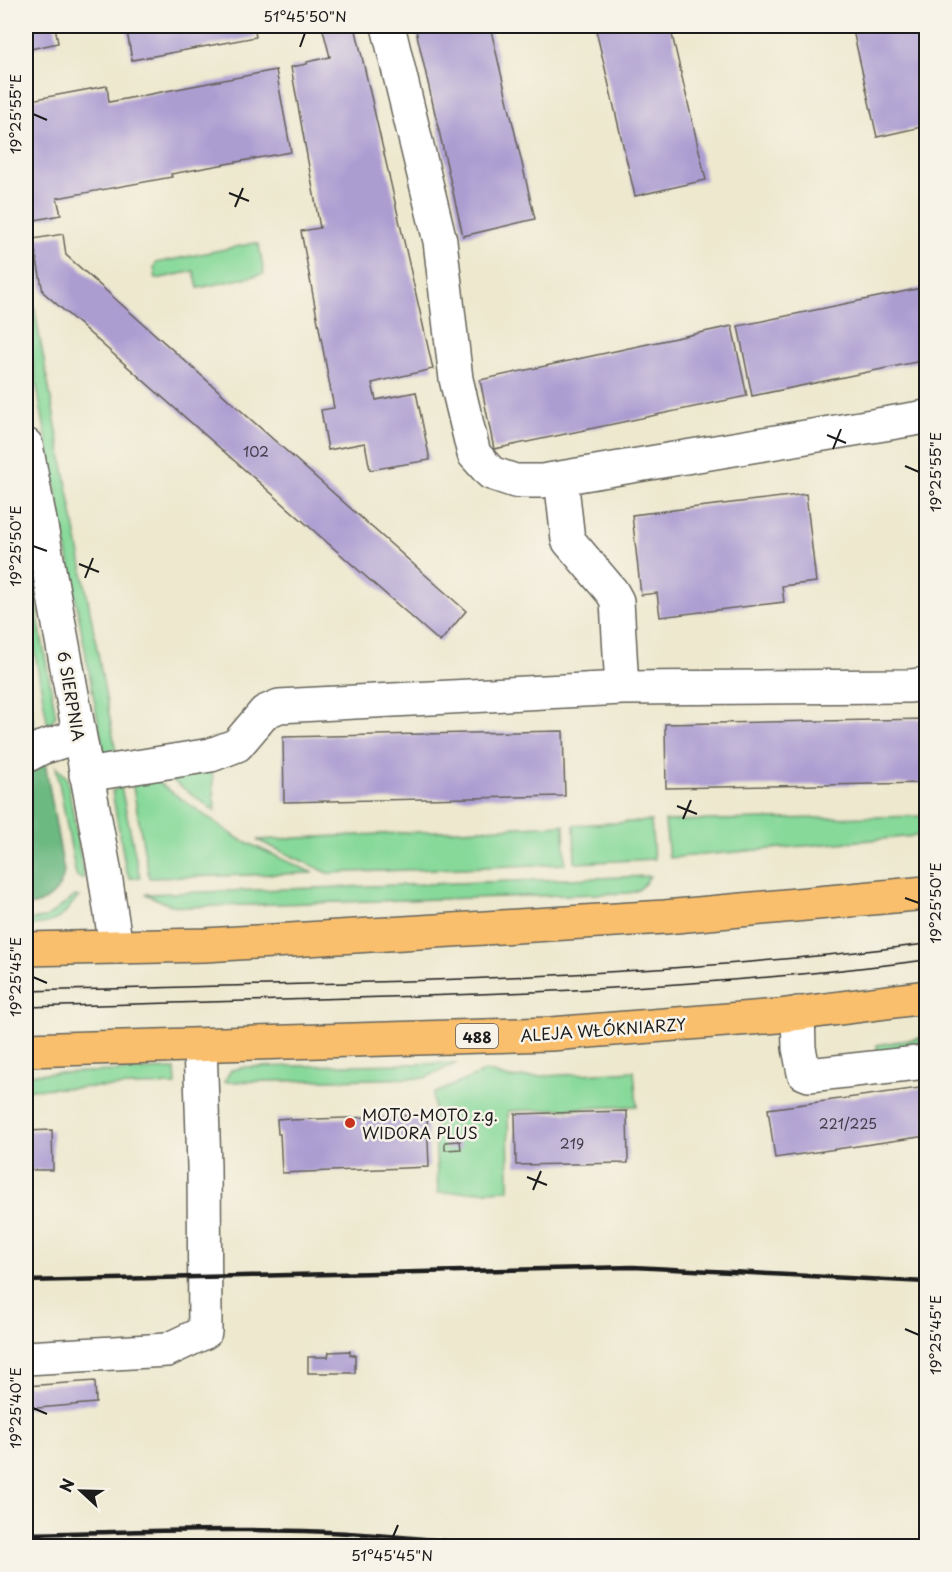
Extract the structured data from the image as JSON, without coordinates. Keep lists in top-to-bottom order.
{
  "streets": {
    "main road": ["ALEJA WŁÓKNIARZY", "488"],
    "street": ["6 SIERPNIA"]
  },
  "places": ["MOTO-MOTO z.g. WIDORA PLUS"],
  "house_numbers": ["102", "221/225", "219"],
  "north": "left",
  "coordinates": [
    "51°45'50\"N",
    "19°25'55\"E",
    "19°25'50\"E",
    "19°25'45\"E",
    "19°25'40\"E",
    "51°45'45\"N"
  ]
}
